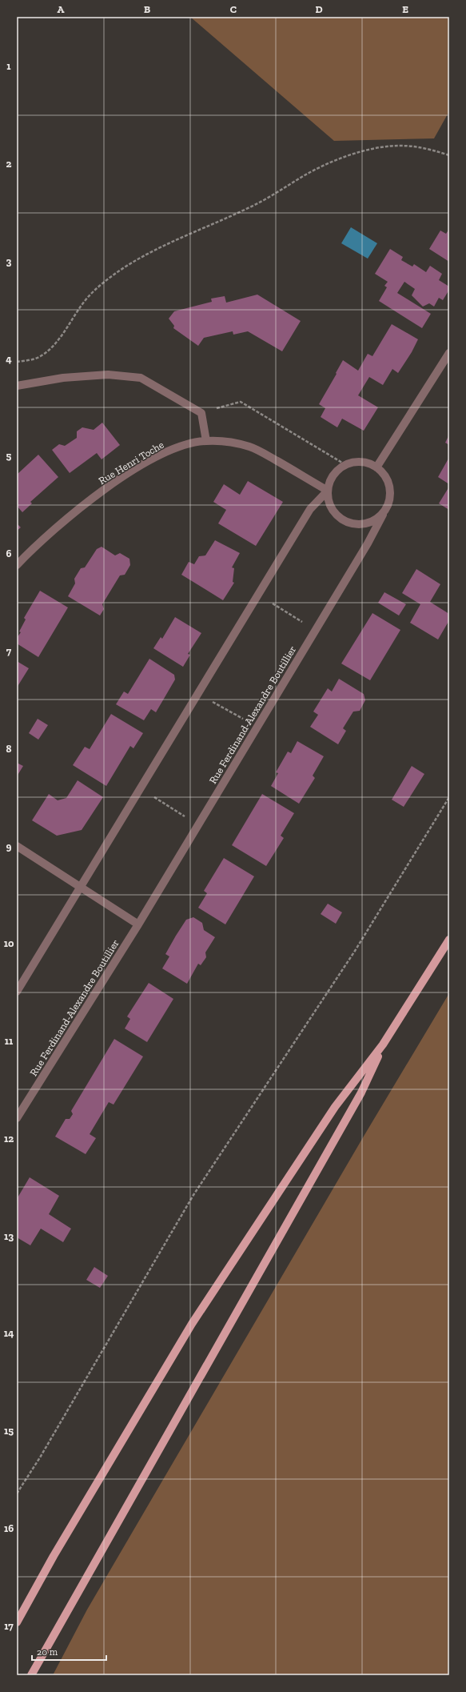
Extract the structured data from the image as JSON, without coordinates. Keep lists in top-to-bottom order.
{
  "streets": {
    "street": ["Rue Henri Toche", "Rue Ferdinand-Alexandre Boutillier"]
  },
  "crossings": [
    ["Rue Henri Toche", "Rue Ferdinand-Alexandre Boutillier"]
  ],
  "scale_bar": "20 m",
  "grid": {
    "columns": [
      "A",
      "B",
      "C",
      "D",
      "E"
    ],
    "rows": [
      "1",
      "2",
      "3",
      "4",
      "5",
      "6",
      "7",
      "8",
      "9",
      "10",
      "11",
      "12",
      "13",
      "14",
      "15",
      "16",
      "17"
    ]
  }
}
